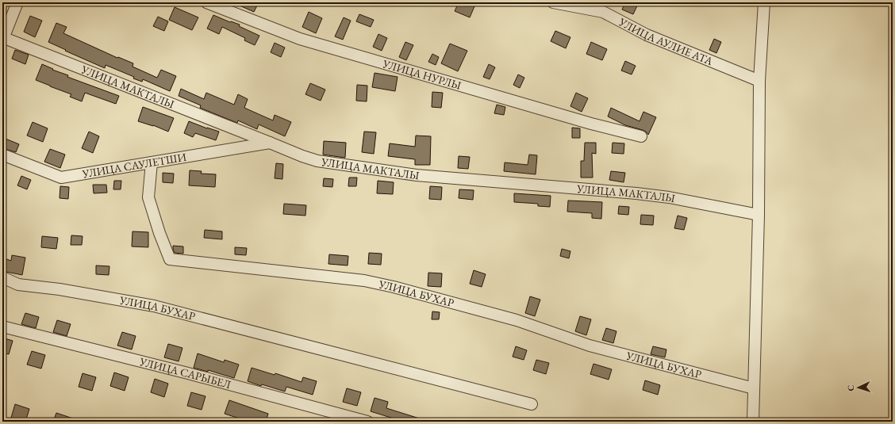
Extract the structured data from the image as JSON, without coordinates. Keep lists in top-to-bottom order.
{
  "streets": {
    "street": [
      "УЛИЦА АУЛИЕ АТА",
      "УЛИЦА НУРЛЫ",
      "УЛИЦА МАКТАЛЫ",
      "УЛИЦА САУЛЕТШИ",
      "УЛИЦА БУХАР",
      "УЛИЦА САРЫБЕЛ"
    ]
  },
  "crossings": [
    ["УЛИЦА МАКТАЛЫ", "УЛИЦА САУЛЕТШИ"],
    ["УЛИЦА САУЛЕТШИ", "УЛИЦА БУХАР"]
  ],
  "north": "left"
}
